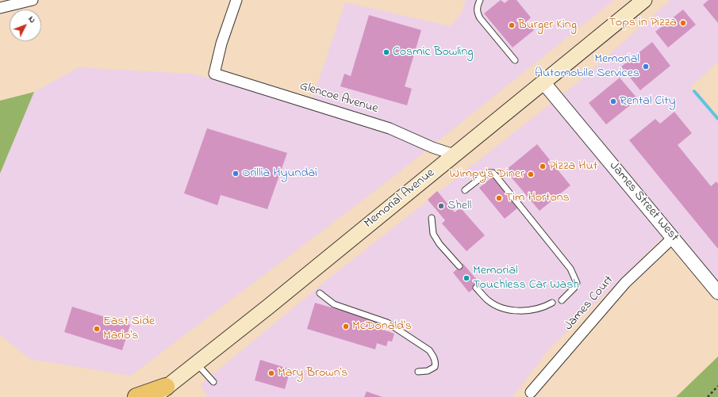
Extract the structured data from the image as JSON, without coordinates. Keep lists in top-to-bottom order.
{
  "streets": {
    "main road": ["Memorial Avenue"],
    "street": ["Glencoe Avenue", "James Street West", "James Court"]
  },
  "crossings": [
    ["Glencoe Avenue", "Memorial Avenue"],
    ["Memorial Avenue", "James Street West"],
    ["James Street West", "James Court"]
  ],
  "places": [
    "Tops in Pizza",
    "Burger King",
    "Cosmic Bowling",
    "Memorial Automobile Services",
    "Rental City",
    "Pizza Hut",
    "Orillia Hyundai",
    "Wimpy's Diner",
    "Tim Hortons",
    "Shell",
    "Memorial Touchless Car Wash",
    "McDonald's",
    "East Side Mario's",
    "Mary Brown's"
  ],
  "north": "top right"
}
